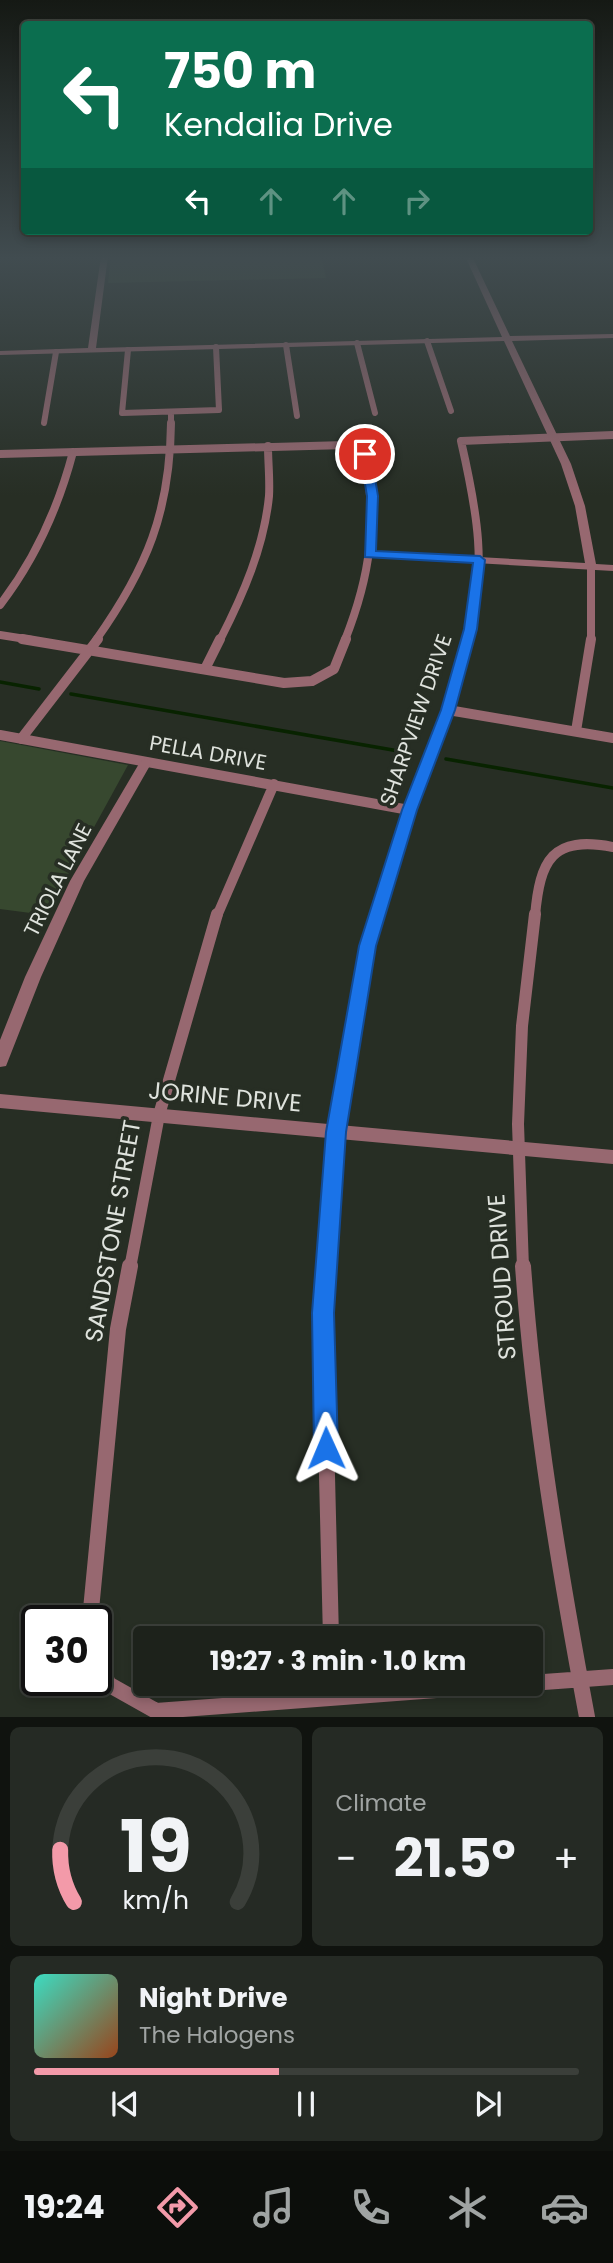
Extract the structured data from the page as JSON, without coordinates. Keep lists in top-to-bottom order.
{
  "streets": {
    "street": [
      "SHARPVIEW DRIVE",
      "PELLA DRIVE",
      "TRIOLA LANE",
      "JORINE DRIVE",
      "SANDSTONE STREET",
      "STROUD DRIVE"
    ]
  },
  "crossings": [
    ["SHARPVIEW DRIVE", "PELLA DRIVE"],
    ["SHARPVIEW DRIVE", "JORINE DRIVE"],
    ["PELLA DRIVE", "TRIOLA LANE"],
    ["PELLA DRIVE", "SANDSTONE STREET"],
    ["JORINE DRIVE", "SANDSTONE STREET"],
    ["JORINE DRIVE", "STROUD DRIVE"]
  ],
  "page": {
    "turn": ["750 m", "Kendalia Drive"],
    "limit": "30",
    "trip": "19:27 · 3 min · 1.0 km",
    "tile": "Climate",
    "heat": ["−", "21.5°", "+"],
    "song": ["Night Drive", "The Halogens"],
    "tabs": "19:24",
    "gauge": ["19", "km/h"]
  }
}
